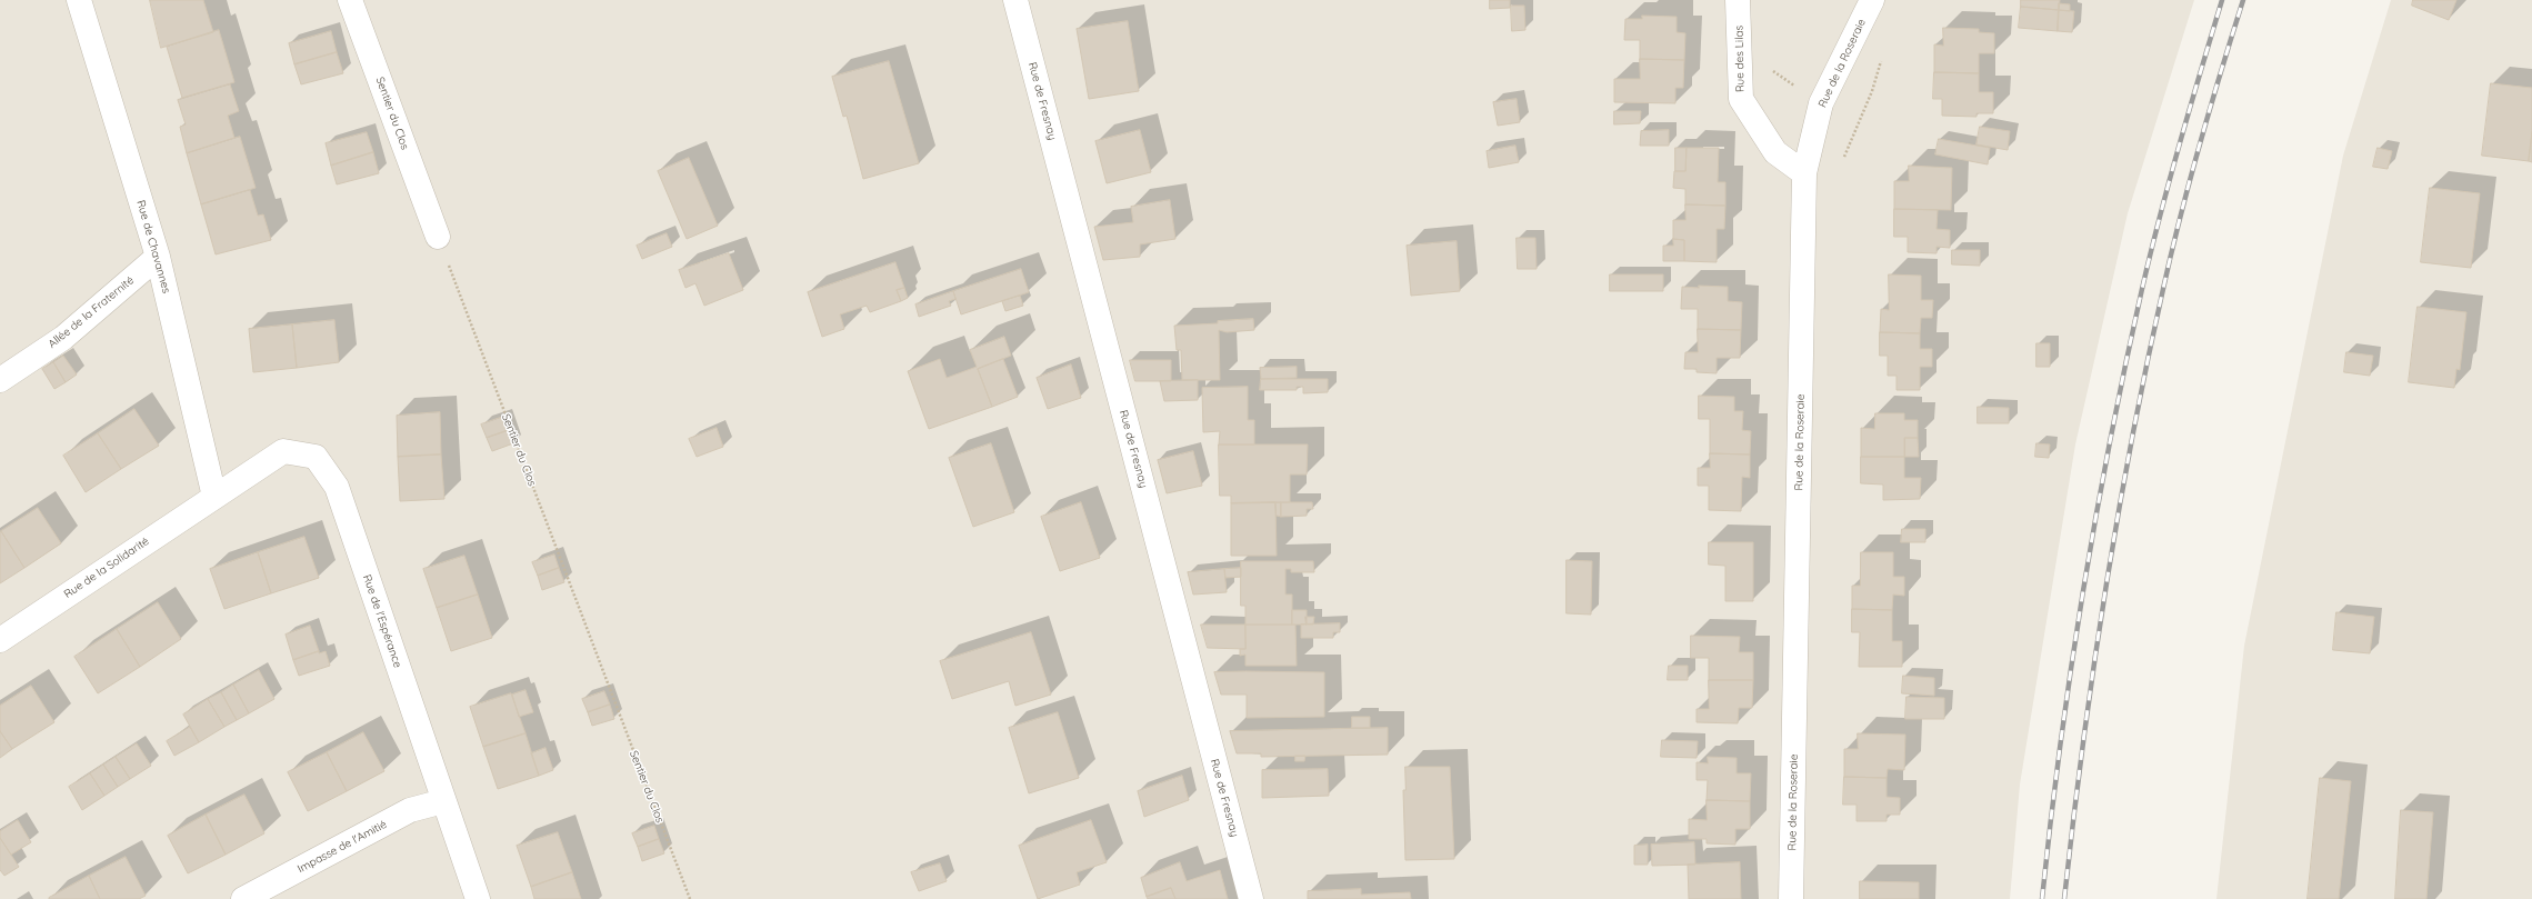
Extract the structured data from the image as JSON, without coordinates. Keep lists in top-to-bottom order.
{
  "streets": {
    "street": [
      "Rue des Lilas",
      "Rue de la Roseraie",
      "Rue de Fresnay",
      "Sentier du Clos",
      "Rue de Chavannes",
      "Allée de la Fraternité",
      "Rue de la Solidarité",
      "Rue de l'Espérance",
      "Impasse de l'Amitié"
    ]
  },
  "crossings": [
    ["Rue des Lilas", "Rue de la Roseraie"],
    ["Rue de Chavannes", "Allée de la Fraternité"],
    ["Rue de Chavannes", "Rue de la Solidarité"],
    ["Rue de Chavannes", "Rue de l'Espérance"],
    ["Rue de la Solidarité", "Rue de l'Espérance"],
    ["Rue de l'Espérance", "Impasse de l'Amitié"]
  ]
}
